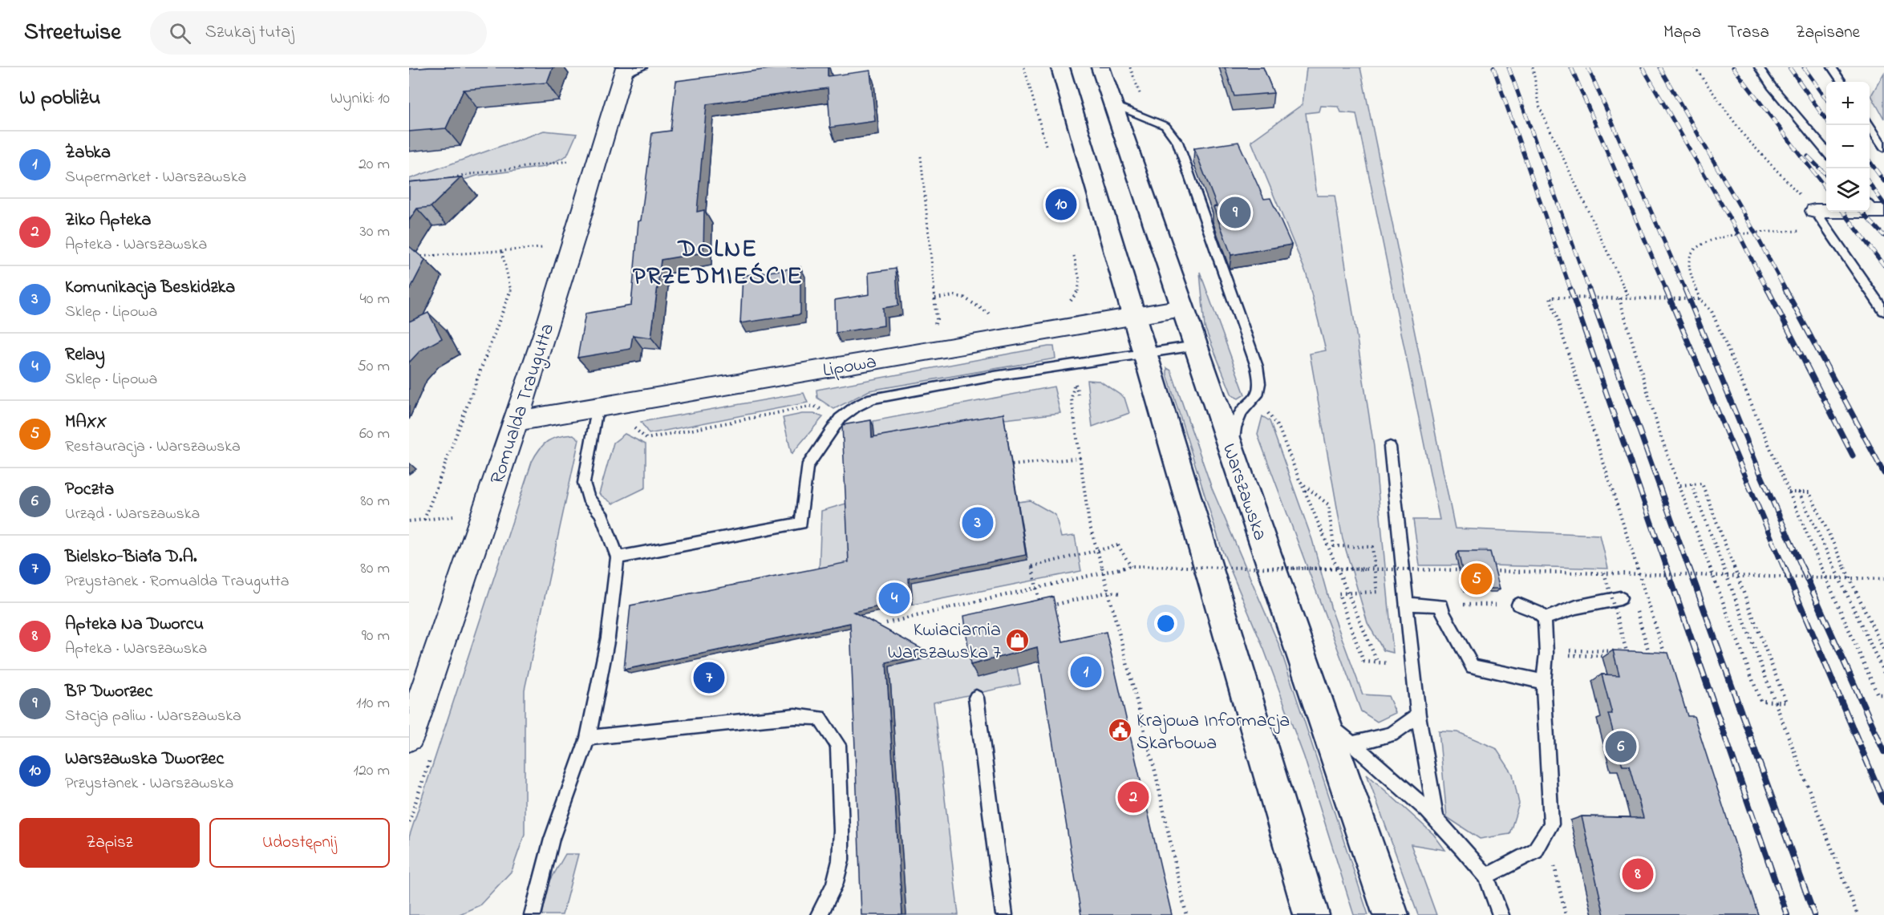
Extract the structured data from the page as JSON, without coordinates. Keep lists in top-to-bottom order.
{
  "streets": {
    "main road": ["Warszawska"],
    "street": ["Lipowa", "Romualda Traugutta"]
  },
  "crossings": [
    ["Lipowa", "Romualda Traugutta"],
    ["Lipowa", "Warszawska"]
  ],
  "districts": ["DOLNE PRZEDMIEŚCIE"],
  "places": {
    "shop": ["Kwiaciarnia Warszawska 7"],
    "public building": ["Krajowa Informacja Skarbowa"]
  },
  "page": {
    "header": "Streetwise",
    "search": "Szukaj tutaj",
    "nav": ["Mapa", "Trasa", "Zapisane"],
    "heading": ["W pobliżu", "Wyniki: 10"],
    "map_buttons": ["+", "−"],
    "list": [
      {
        "mark": "1",
        "name": "Żabka",
        "note": "Supermarket · Warszawska",
        "value": "20 m"
      },
      {
        "mark": "2",
        "name": "Ziko Apteka",
        "note": "Apteka · Warszawska",
        "value": "30 m"
      },
      {
        "mark": "3",
        "name": "Komunikacja Beskidzka",
        "note": "Sklep · Lipowa",
        "value": "40 m"
      },
      {
        "mark": "4",
        "name": "Relay",
        "note": "Sklep · Lipowa",
        "value": "50 m"
      },
      {
        "mark": "5",
        "name": "MAXX",
        "note": "Restauracja · Warszawska",
        "value": "60 m"
      },
      {
        "mark": "6",
        "name": "Poczta",
        "note": "Urząd · Warszawska",
        "value": "80 m"
      },
      {
        "mark": "7",
        "name": "Bielsko-Biała D.A.",
        "note": "Przystanek · Romualda Traugutta",
        "value": "80 m"
      },
      {
        "mark": "8",
        "name": "Apteka Na Dworcu",
        "note": "Apteka · Warszawska",
        "value": "90 m"
      },
      {
        "mark": "9",
        "name": "BP Dworzec",
        "note": "Stacja paliw · Warszawska",
        "value": "110 m"
      },
      {
        "mark": "10",
        "name": "Warszawska Dworzec",
        "note": "Przystanek · Warszawska",
        "value": "120 m"
      }
    ],
    "pins": [
      "10",
      "9",
      "3",
      "5",
      "4",
      "1",
      "7",
      "6",
      "2",
      "8"
    ],
    "buttons": ["Zapisz", "Udostępnij"]
  }
}
